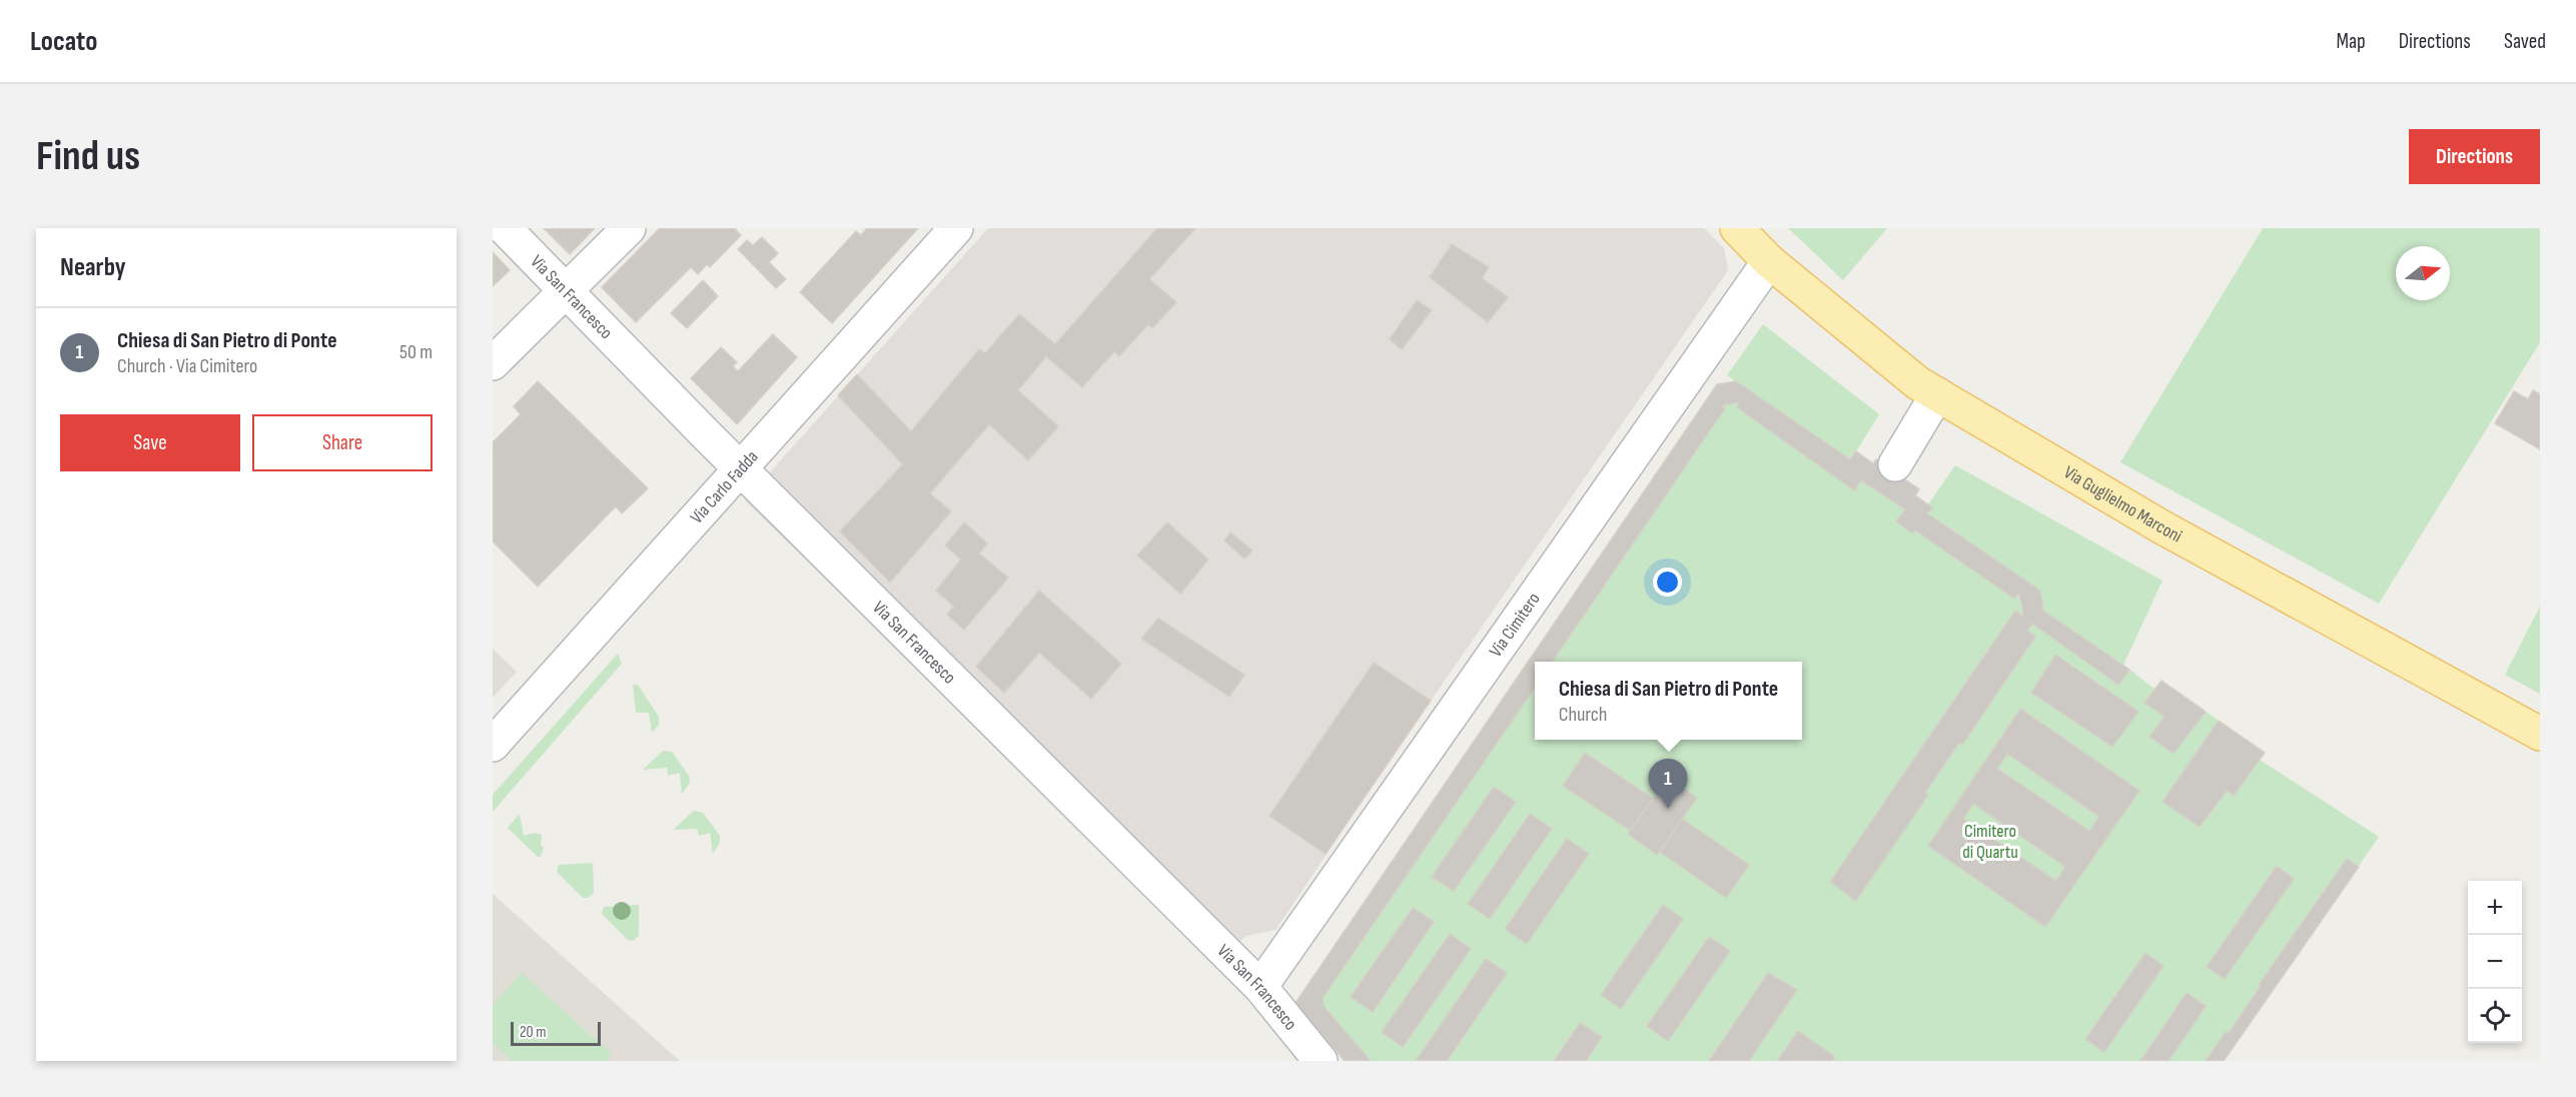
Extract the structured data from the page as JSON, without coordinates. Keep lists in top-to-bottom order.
{
  "streets": {
    "main road": ["Via Guglielmo Marconi"],
    "street": ["Via San Francesco", "Via Carlo Fadda", "Via Cimitero"]
  },
  "crossings": [
    ["Via San Francesco", "Via Carlo Fadda"],
    ["Via San Francesco", "Via Cimitero"],
    ["Via Guglielmo Marconi", "Via Cimitero"]
  ],
  "parks": ["Cimitero di Quartu"],
  "scale_bar": "20 m",
  "north": "right",
  "page": {
    "header": "Locato",
    "nav": ["Map", "Directions", "Saved"],
    "buttons": [
      "Directions",
      ["Save", "Share"]
    ],
    "title": "Find us",
    "heading": "Nearby",
    "list": [
      {
        "mark": "1",
        "name": "Chiesa di San Pietro di Ponte",
        "note": "Church · Via Cimitero",
        "value": "50 m"
      }
    ],
    "popup": ["Chiesa di San Pietro di Ponte", "Church"],
    "pins": "1",
    "map_buttons": ["+", "−"],
    "scale": "20 m"
  }
}
